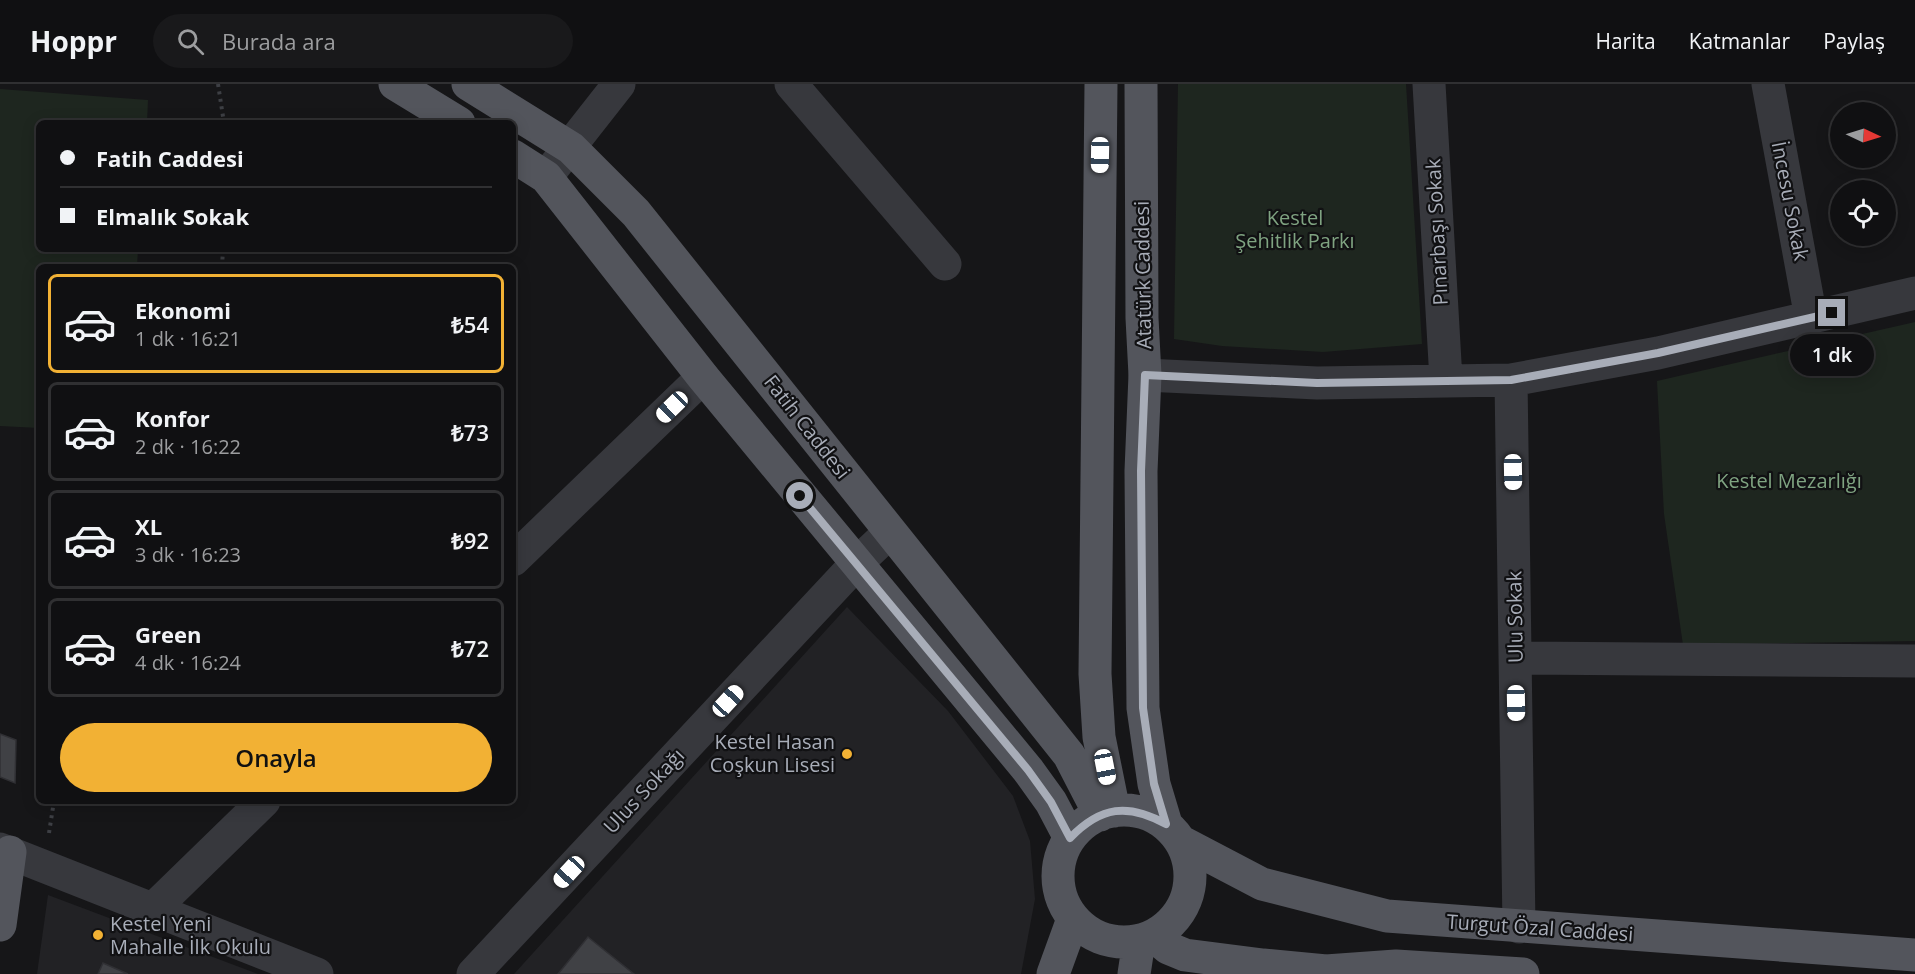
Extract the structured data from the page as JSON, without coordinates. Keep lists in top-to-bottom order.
{
  "streets": {
    "main road": ["Atatürk Caddesi", "Fatih Caddesi", "Turgut Özal Caddesi"],
    "street": [
      "İncesu Sokak",
      "Pınarbaşı Sokak",
      "Ulu Sokak",
      "Ulus Sokağı"
    ]
  },
  "crossings": [
    ["Atatürk Caddesi", "Fatih Caddesi"],
    ["Atatürk Caddesi", "Turgut Özal Caddesi"],
    ["Fatih Caddesi", "Ulus Sokağı"],
    ["Fatih Caddesi", "Turgut Özal Caddesi"],
    ["Ulu Sokak", "Turgut Özal Caddesi"]
  ],
  "parks": ["Kestel Şehitlik Parkı", "Kestel Mezarlığı"],
  "places": ["Kestel Hasan Coşkun Lisesi", "Kestel Yeni Mahalle İlk Okulu"],
  "north": "right",
  "page": {
    "header": "Hoppr",
    "search": "Burada ara",
    "nav": ["Harita", "Katmanlar", "Paylaş"],
    "banner": ["Fatih Caddesi", "Elmalık Sokak"],
    "list": [
      {
        "name": "Ekonomi",
        "note": "1 dk · 16:21",
        "value": "₺54"
      },
      {
        "name": "Konfor",
        "note": "2 dk · 16:22",
        "value": "₺73"
      },
      {
        "name": "XL",
        "note": "3 dk · 16:23",
        "value": "₺92"
      },
      {
        "name": "Green",
        "note": "4 dk · 16:24",
        "value": "₺72"
      }
    ],
    "bubble": "1 dk",
    "buttons": "Onayla"
  }
}
